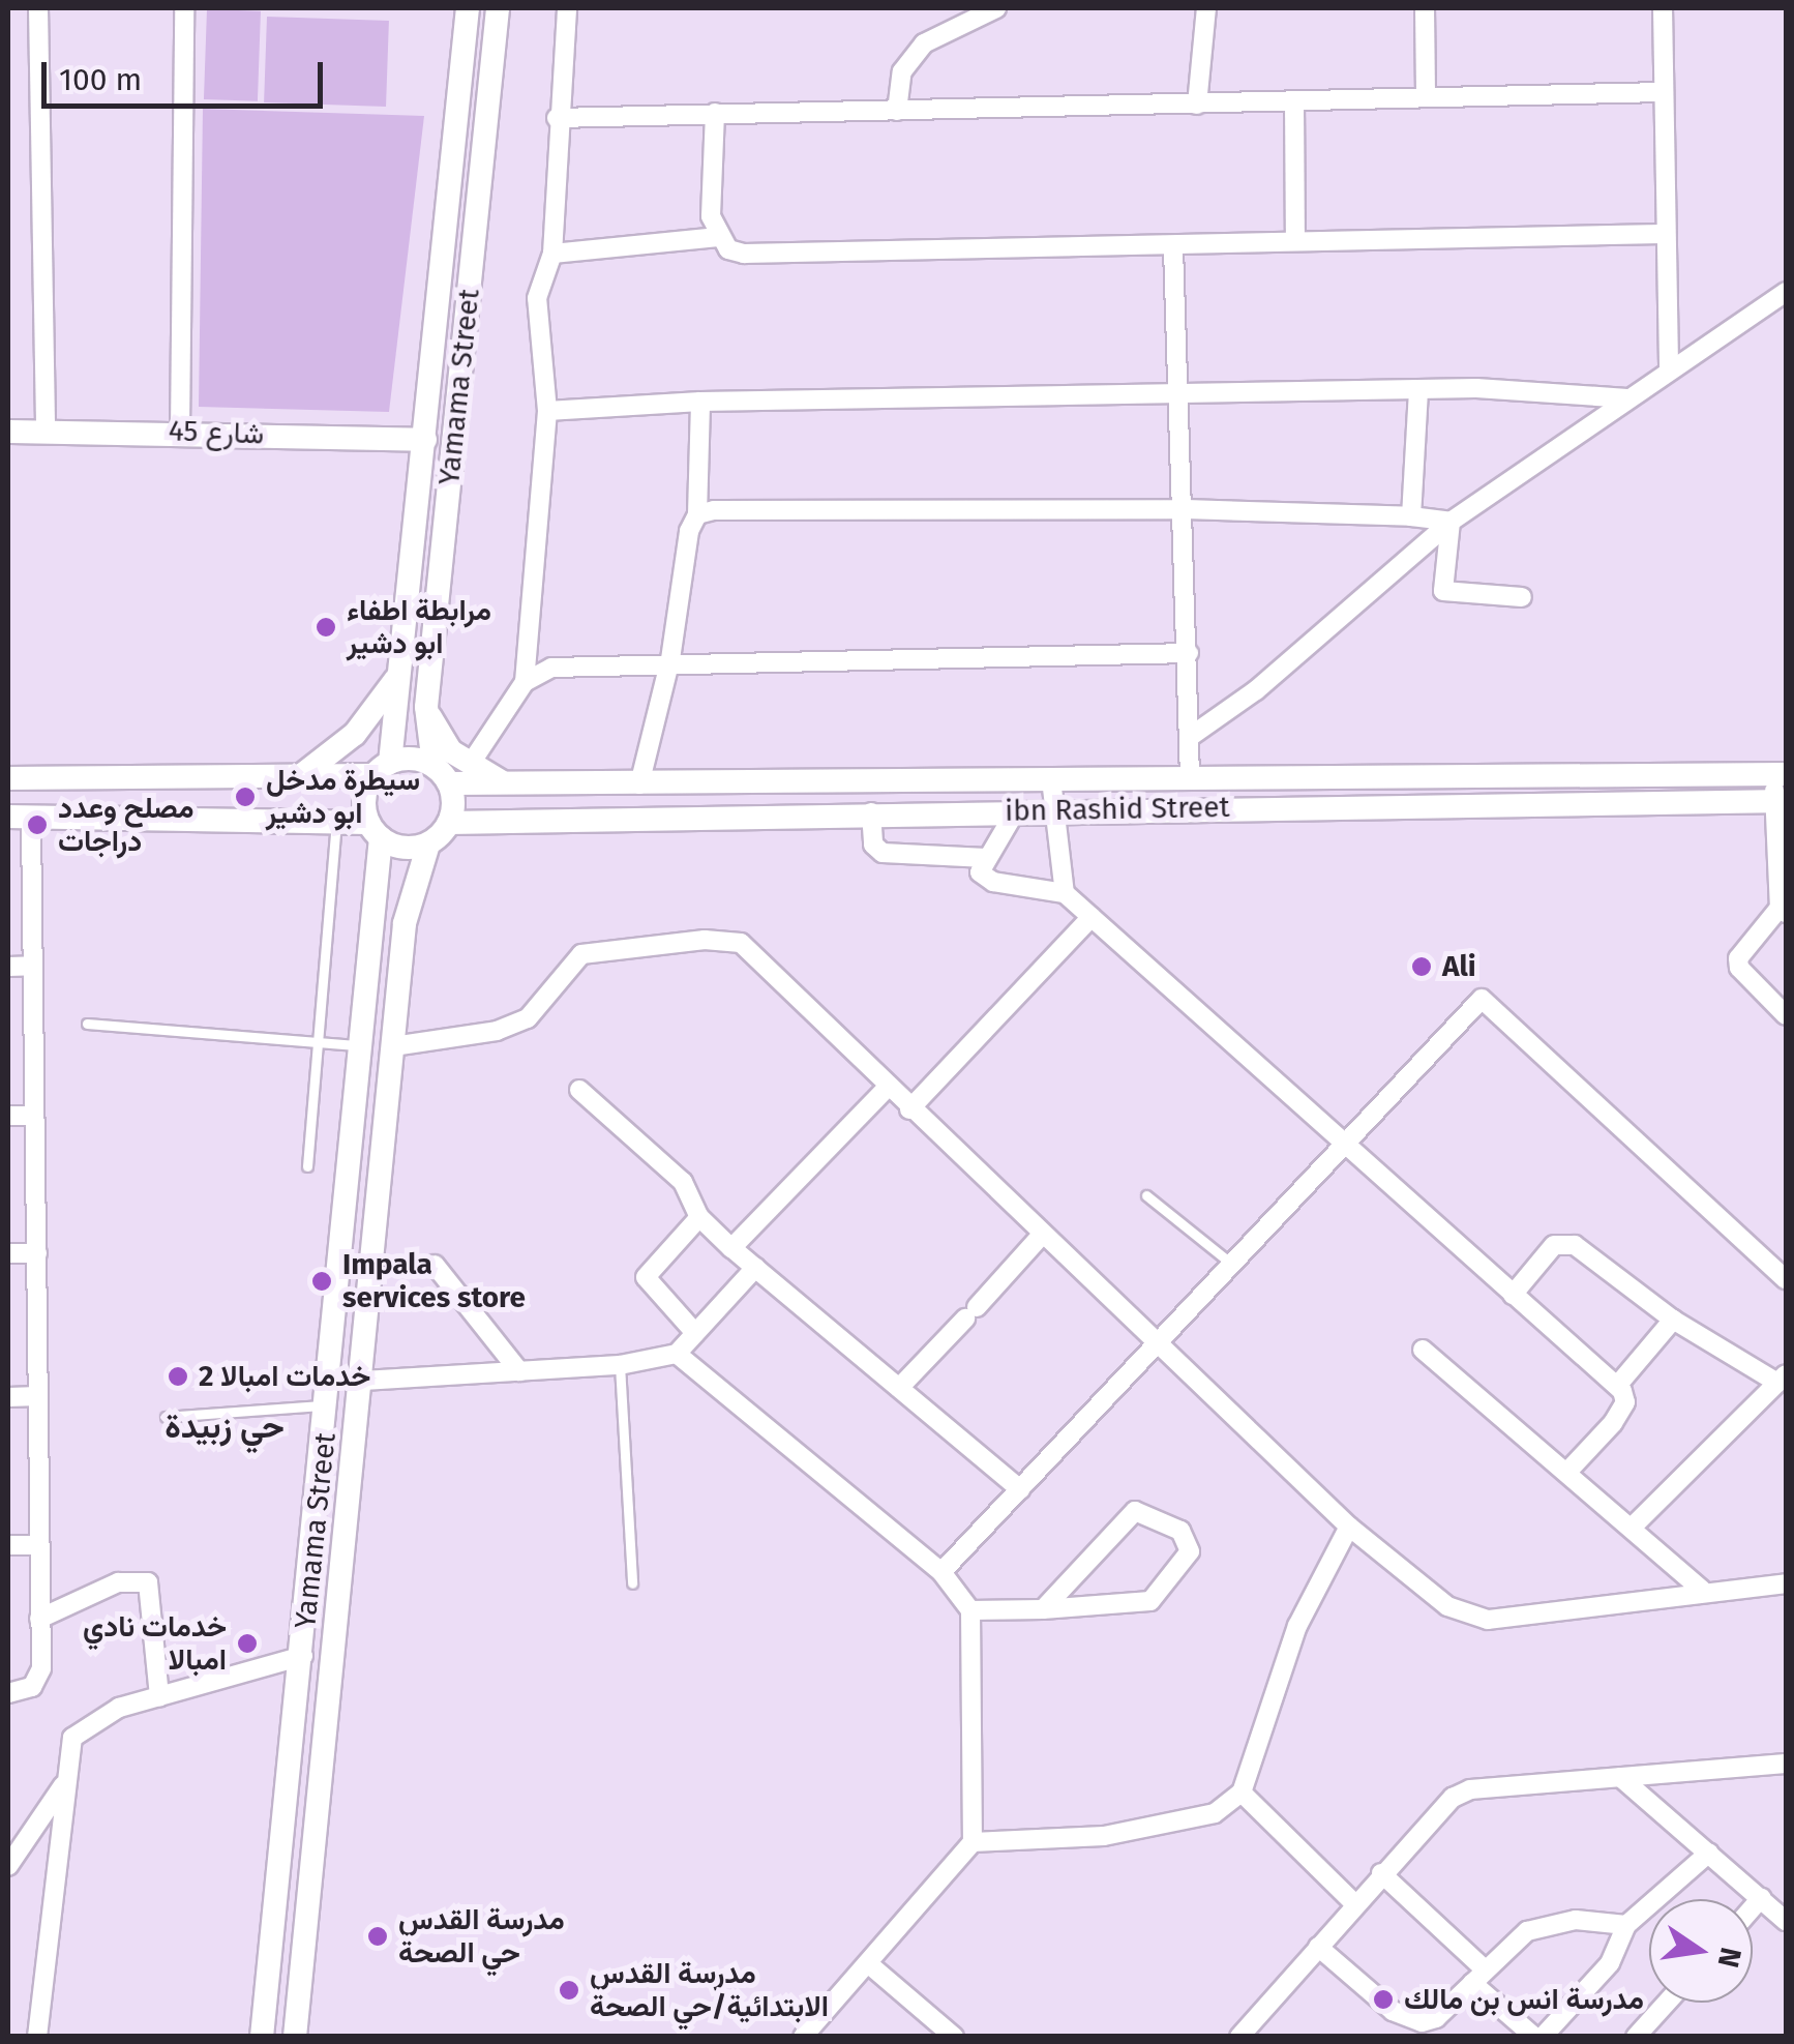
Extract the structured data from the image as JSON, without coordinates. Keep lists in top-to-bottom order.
{
  "streets": {
    "main road": ["Yamama Street", "شارع 45", "ibn Rashid Street"]
  },
  "crossings": [
    ["Yamama Street", "شارع 45"],
    ["Yamama Street", "ibn Rashid Street"]
  ],
  "districts": ["حي زبيدة"],
  "places": [
    "مرابطة اطفاء ابو دشير",
    "سيطرة مدخل ابو دشير",
    "مصلح وعدد دراجات",
    "Ali",
    "Impala services store",
    "خدمات امبالا 2",
    "خدمات نادي امبالا",
    "مدرسة القدس حي الصحة",
    "مدرسة القدس الابتدائية/حي الصحة",
    "مدرسة انس بن مالك"
  ],
  "scale_bar": "100 m",
  "north": "right"
}
